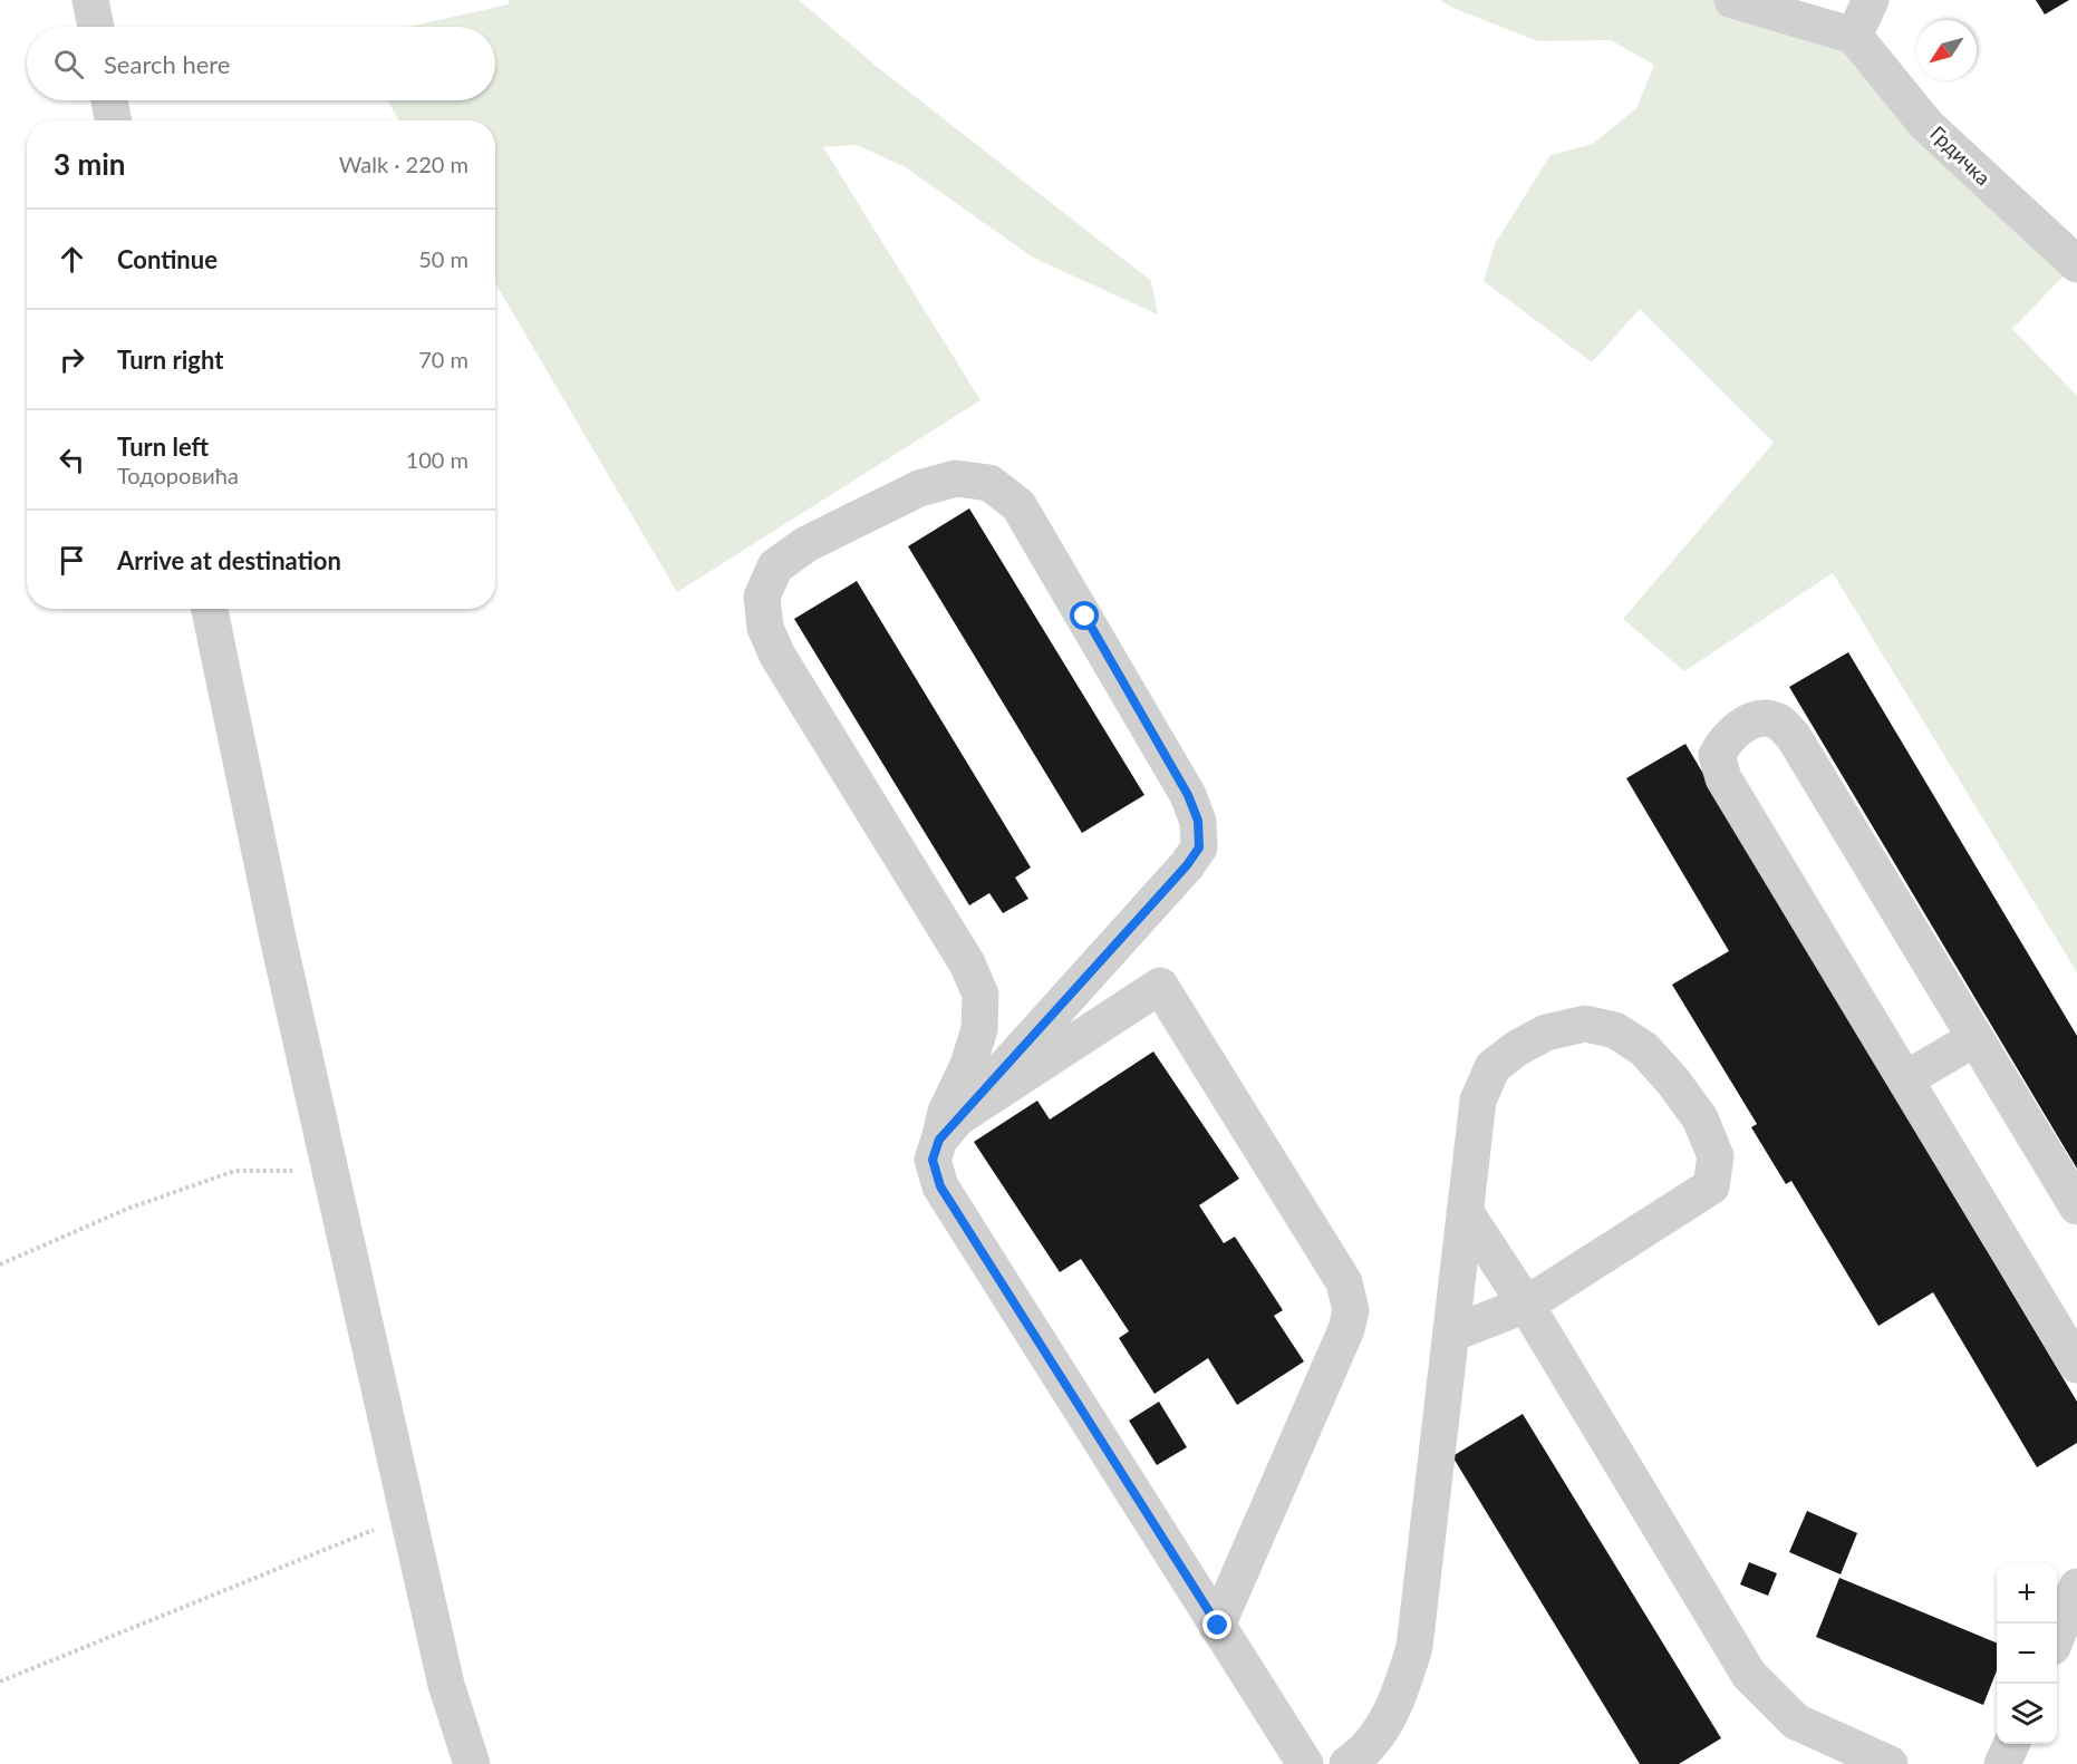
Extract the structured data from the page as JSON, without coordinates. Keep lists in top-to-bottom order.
{
  "streets": {
    "street": ["Грдичка"]
  },
  "north": "bottom left",
  "page": {
    "search": "Search here",
    "heading": ["3 min", "Walk · 220 m"],
    "list": [
      ["Continue", "50 m"],
      ["Turn right", "70 m"],
      ["Turn left", "Тодоровића", "100 m"],
      "Arrive at destination"
    ],
    "map_buttons": ["+", "−"]
  }
}
